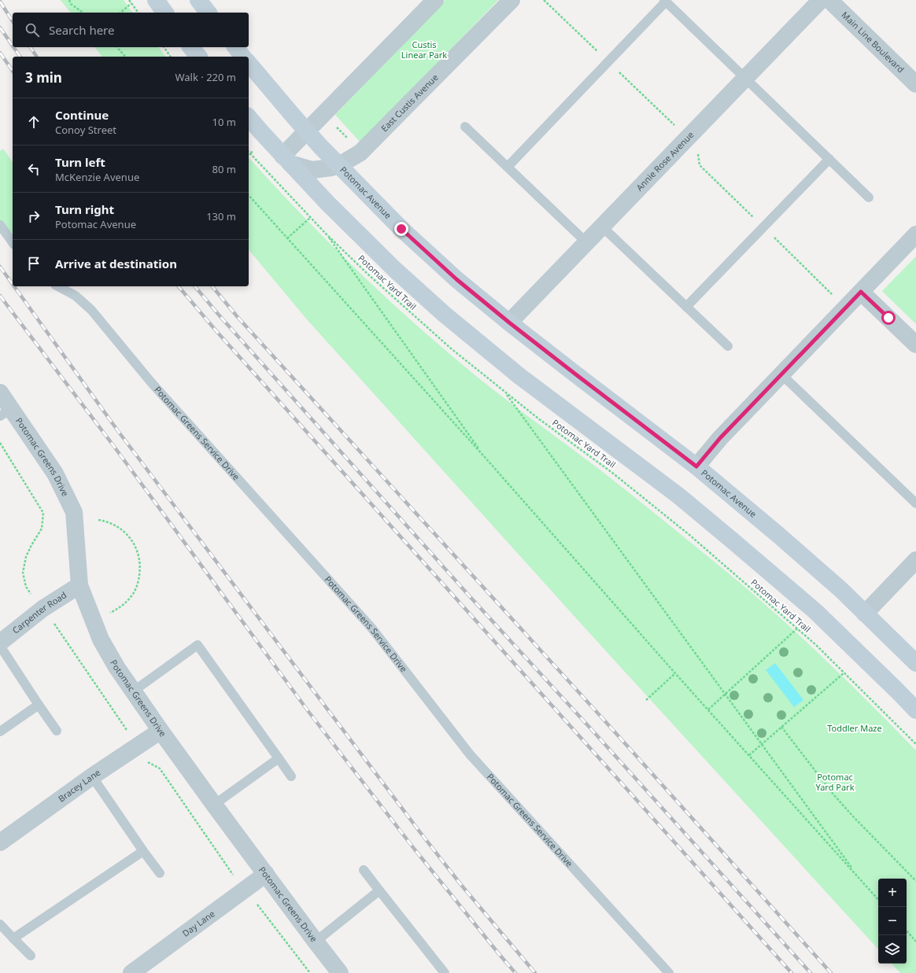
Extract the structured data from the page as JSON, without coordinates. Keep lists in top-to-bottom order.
{
  "streets": {
    "street": [
      "Main Line Boulevard",
      "East Custis Avenue",
      "Annie Rose Avenue",
      "Potomac Avenue",
      "Potomac Greens Drive",
      "Carpenter Road",
      "Bracey Lane",
      "Day Lane"
    ],
    "lane": ["Potomac Greens Service Drive"],
    "path": ["Potomac Yard Trail"]
  },
  "crossings": [
    ["East Custis Avenue", "Potomac Avenue"],
    ["Annie Rose Avenue", "Potomac Avenue"],
    ["Potomac Greens Drive", "Carpenter Road"],
    ["Potomac Greens Drive", "Bracey Lane"],
    ["Potomac Greens Drive", "Day Lane"]
  ],
  "parks": ["Custis Linear Park", "Toddler Maze", "Potomac Yard Park"],
  "page": {
    "search": "Search here",
    "heading": ["3 min", "Walk · 220 m"],
    "list": [
      ["Continue", "Conoy Street", "10 m"],
      ["Turn left", "McKenzie Avenue", "80 m"],
      ["Turn right", "Potomac Avenue", "130 m"],
      "Arrive at destination"
    ],
    "map_buttons": ["+", "−"]
  }
}
